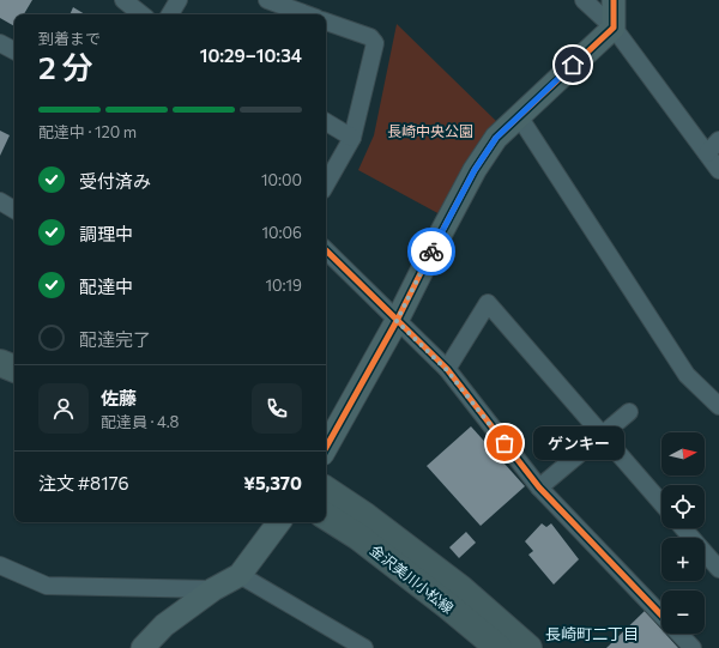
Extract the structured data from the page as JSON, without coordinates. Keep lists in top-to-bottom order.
{
  "streets": {
    "main road": ["金沢美川小松線"]
  },
  "districts": ["長崎町二丁目"],
  "parks": ["長崎中央公園"],
  "places": ["ゲンキー"],
  "north": "right",
  "page": {
    "heading": ["2 分", "到着まで", "10:29–10:34"],
    "panel": [
      "佐藤",
      "配達員 · 4.8",
      "注文 #8176",
      "¥5,370"
    ],
    "bar": "配達中 · 120 m",
    "list": [
      ["受付済み", "10:00"],
      ["調理中", "10:06"],
      ["配達中", "10:19"],
      "配達完了"
    ],
    "bubble": "ゲンキー",
    "map_buttons": ["+", "−"]
  }
}
